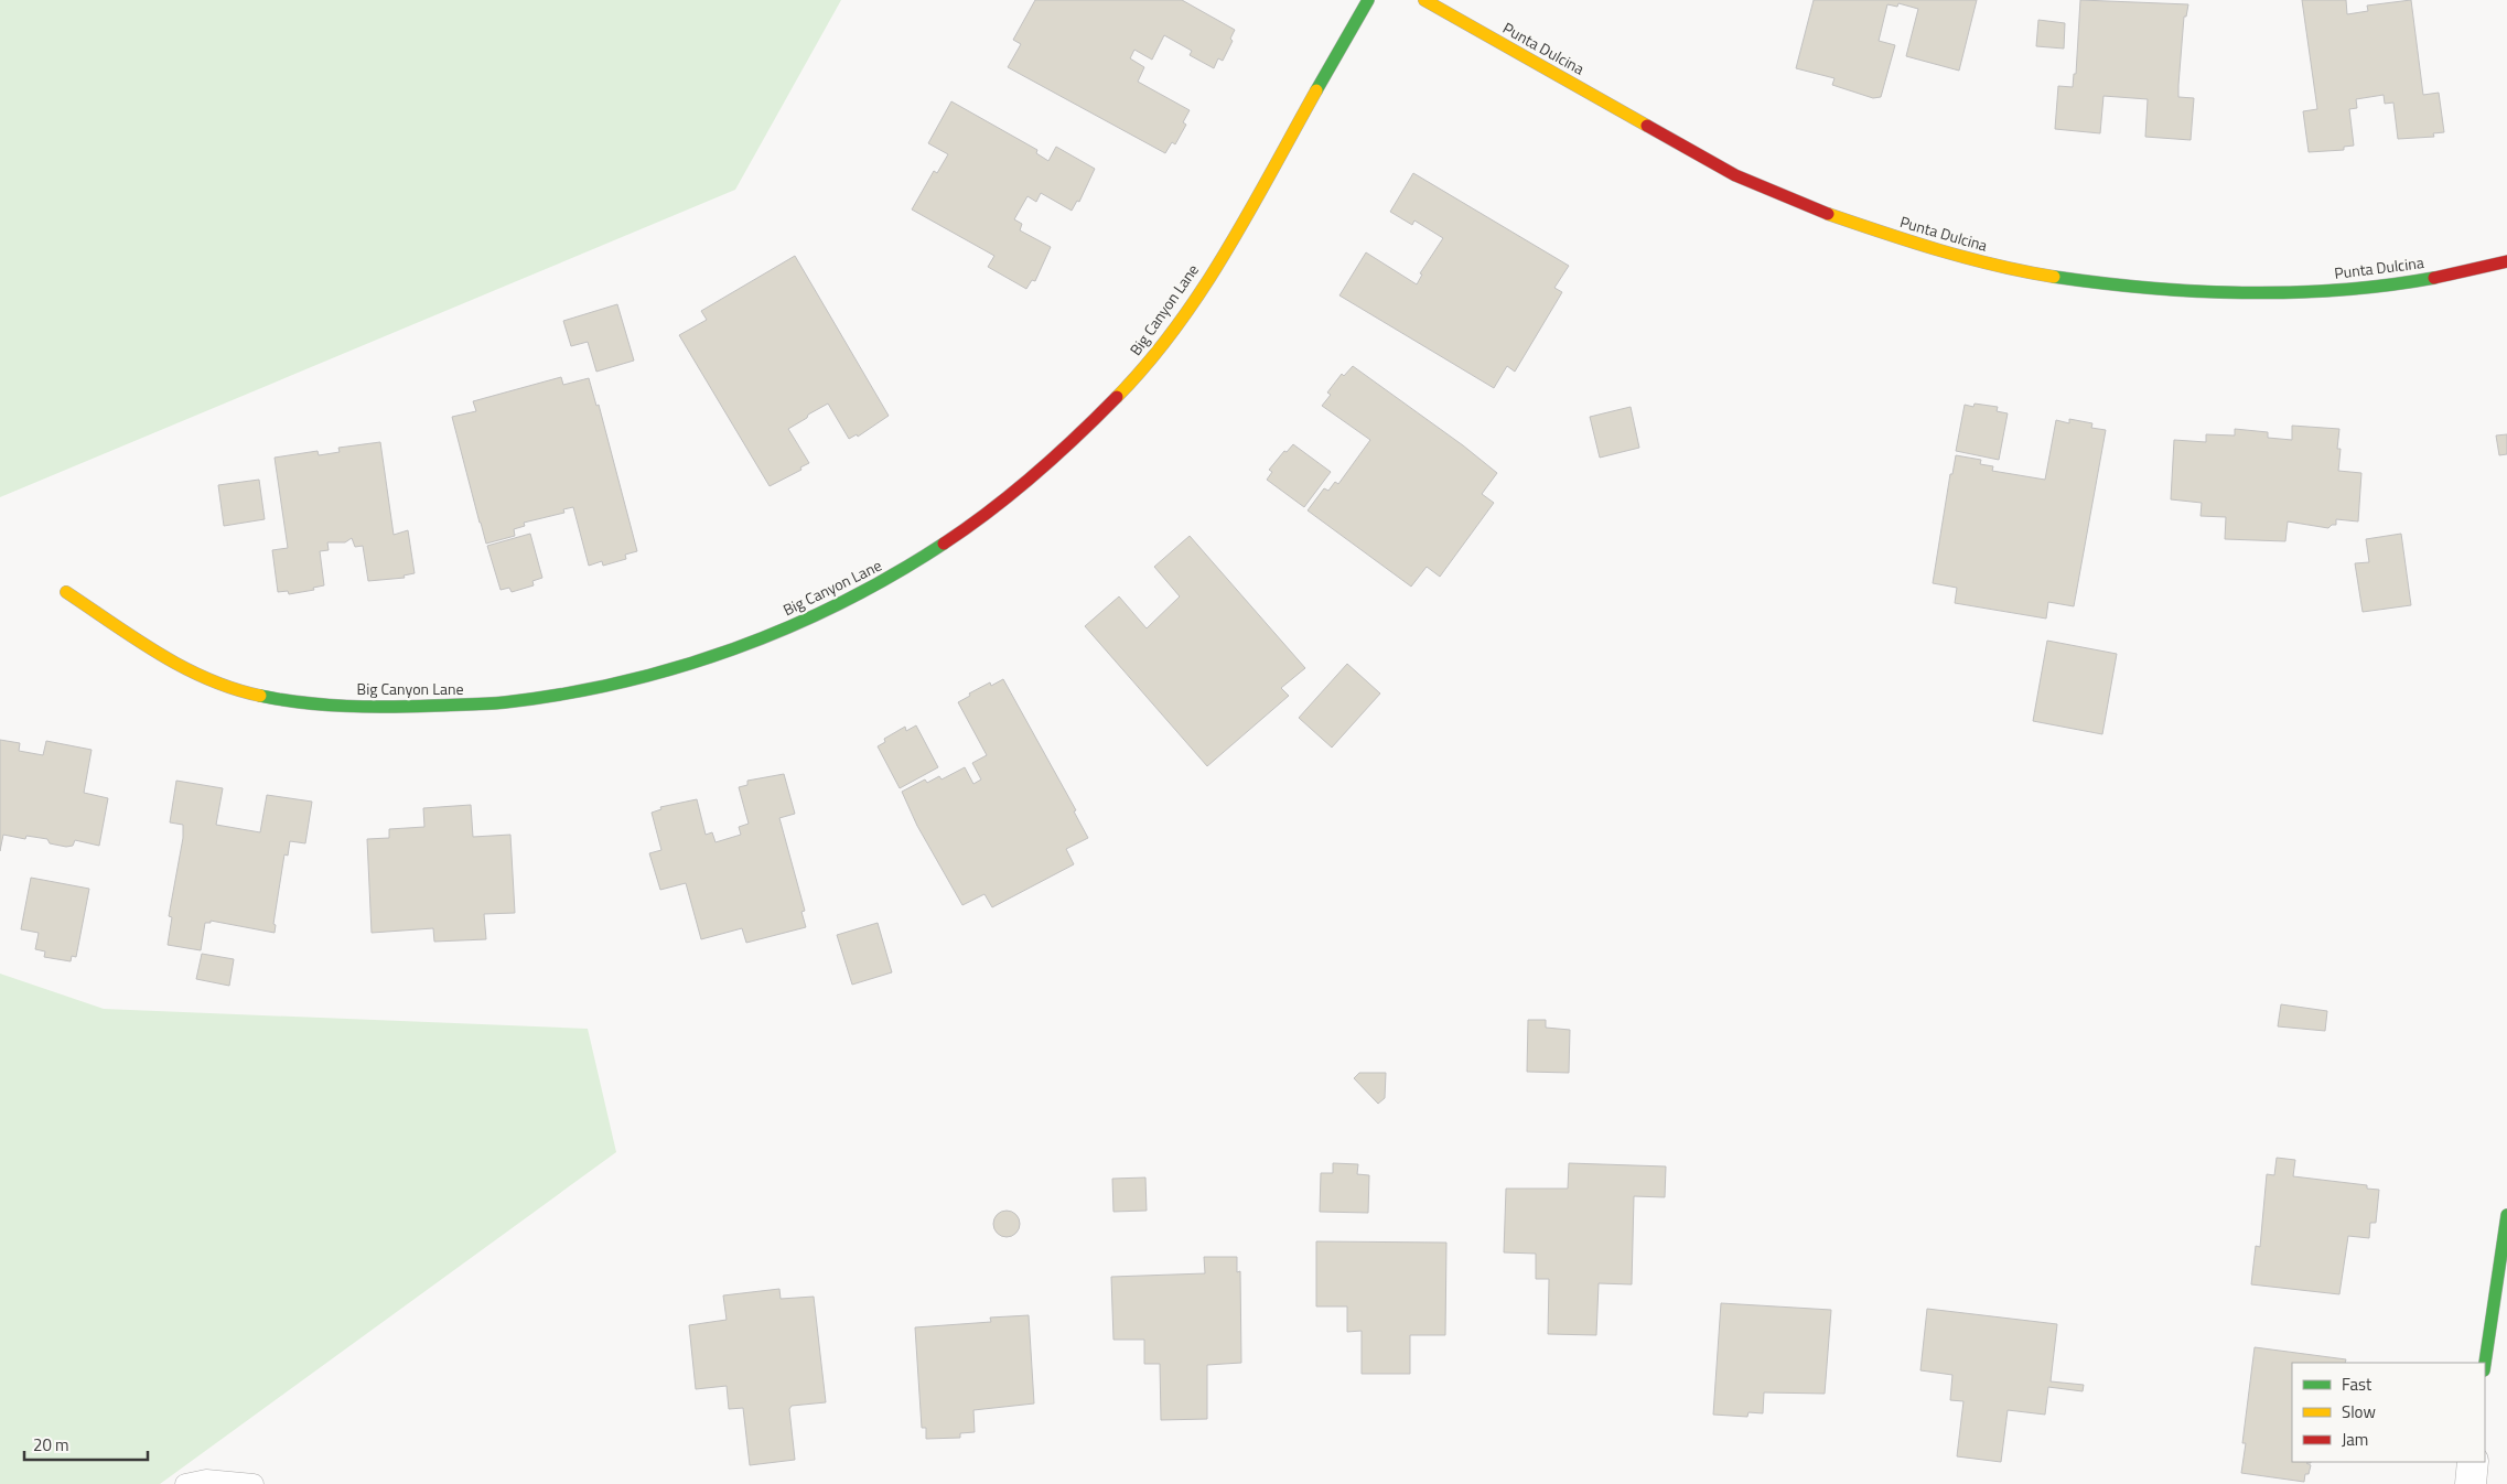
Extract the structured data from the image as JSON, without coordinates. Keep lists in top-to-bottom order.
{
  "streets": {
    "street": ["Punta Dulcina", "Big Canyon Lane"]
  },
  "legend": ["Fast", "Slow", "Jam"],
  "scale_bar": "20 m"
}
